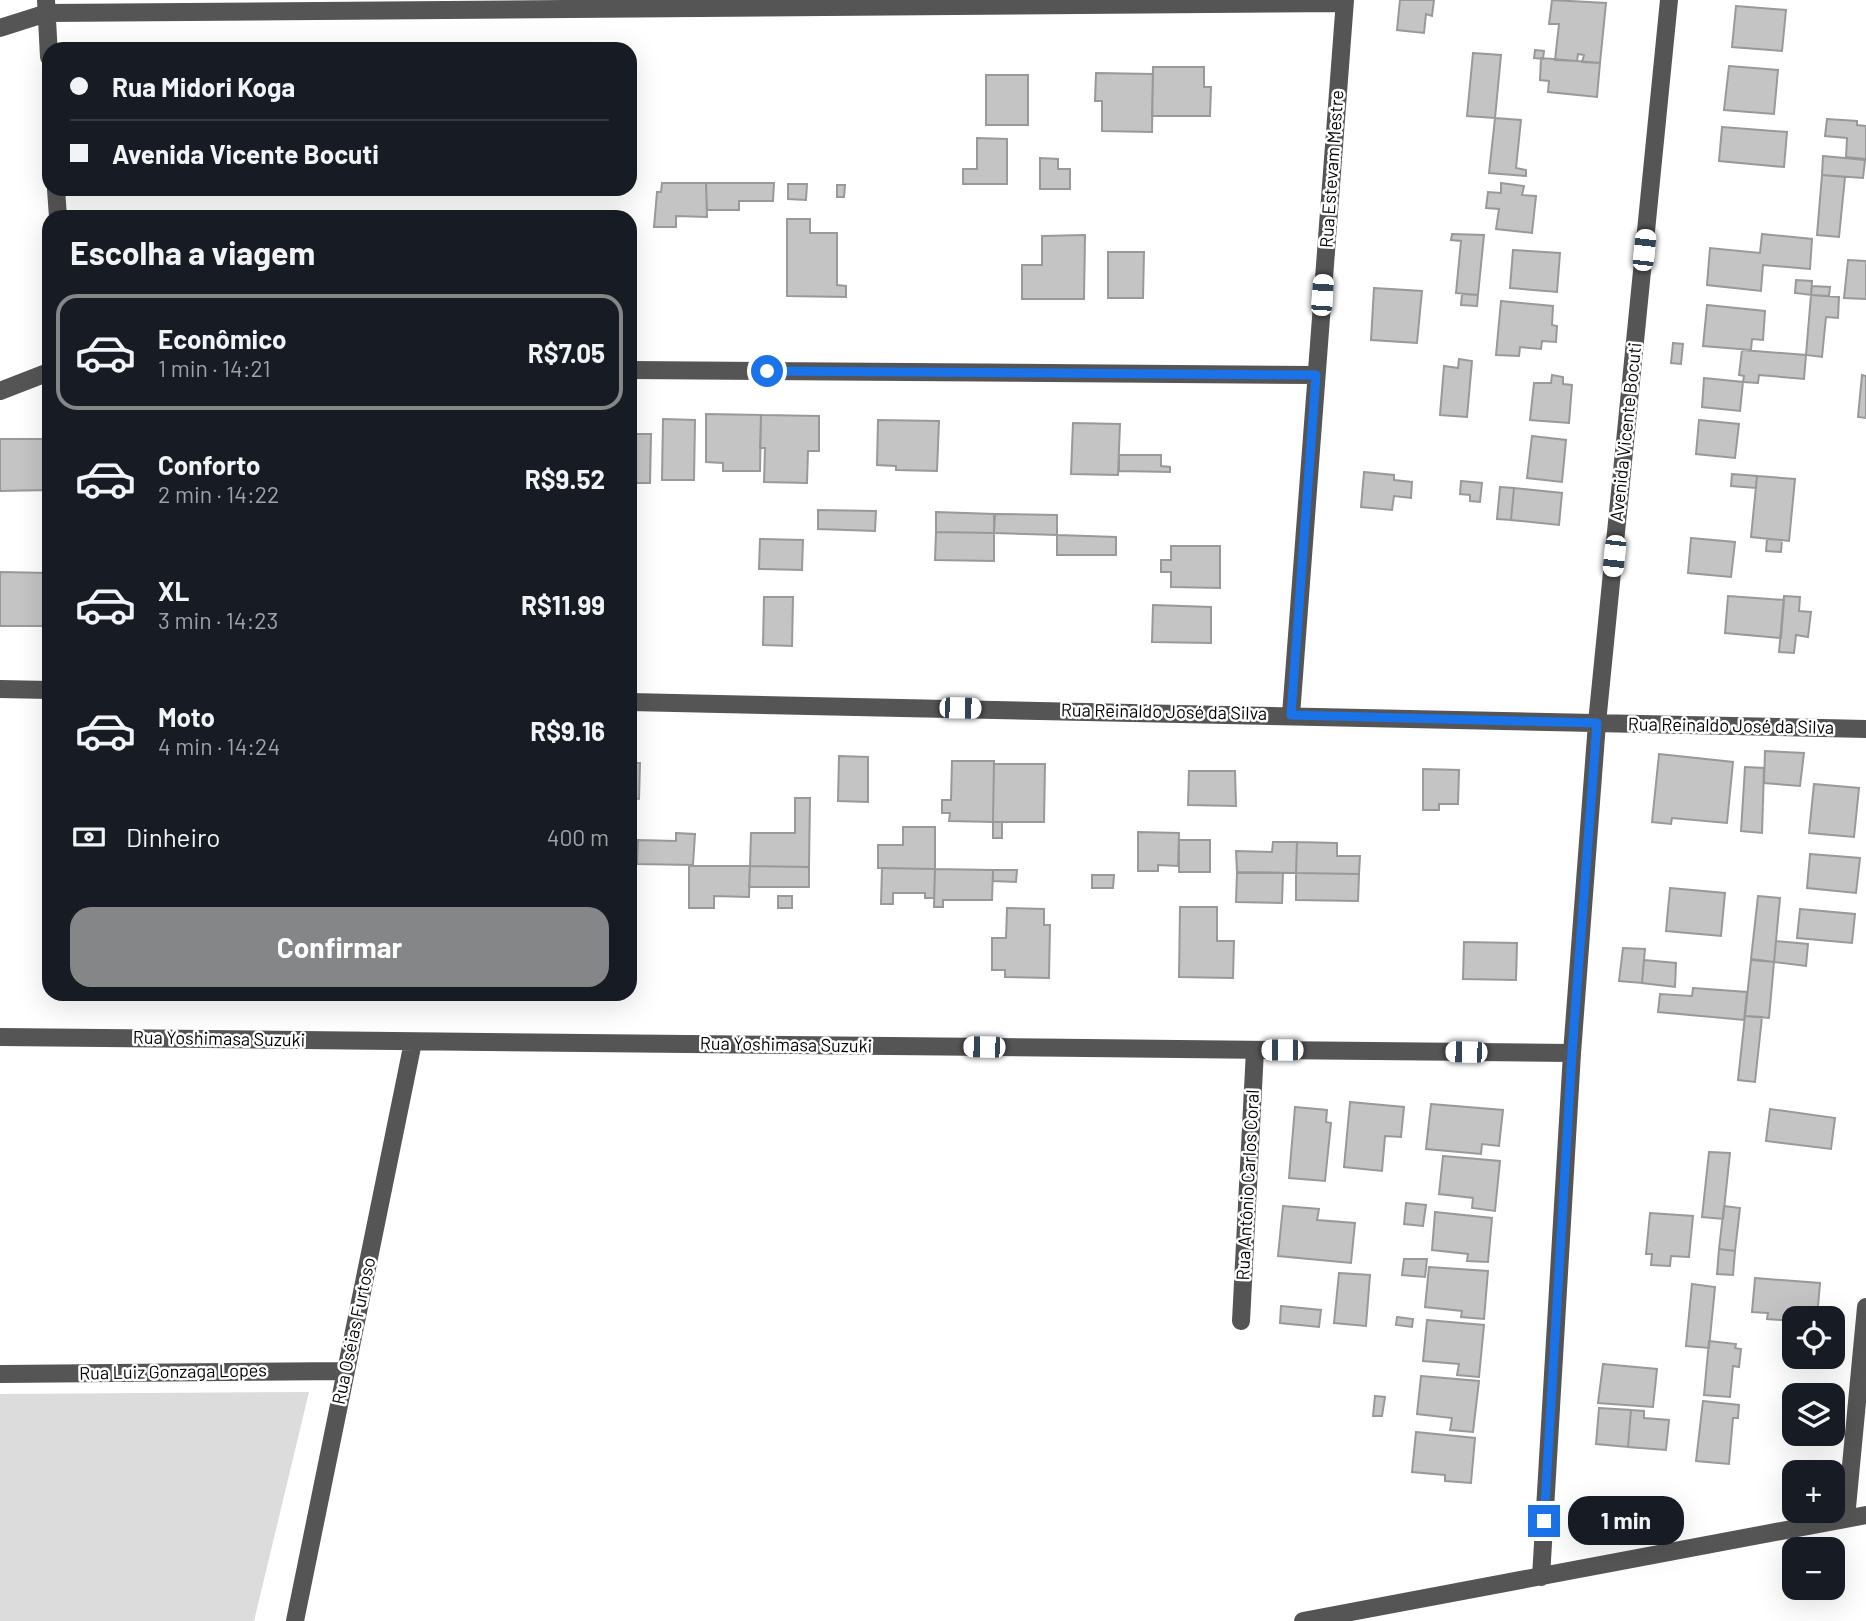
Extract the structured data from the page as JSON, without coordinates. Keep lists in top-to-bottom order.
{
  "streets": {
    "street": [
      "Rua Estevam Mestre",
      "Avenida Vicente Bocuti",
      "Rua Reinaldo José da Silva",
      "Rua Yoshimasa Suzuki",
      "Rua Antônio Carlos Coral",
      "Rua Oséias Furtoso",
      "Rua Luiz Gonzaga Lopes"
    ]
  },
  "crossings": [
    ["Rua Estevam Mestre", "Rua Reinaldo José da Silva"],
    ["Avenida Vicente Bocuti", "Rua Reinaldo José da Silva"],
    ["Avenida Vicente Bocuti", "Rua Yoshimasa Suzuki"],
    ["Rua Yoshimasa Suzuki", "Rua Antônio Carlos Coral"],
    ["Rua Yoshimasa Suzuki", "Rua Oséias Furtoso"],
    ["Rua Oséias Furtoso", "Rua Luiz Gonzaga Lopes"]
  ],
  "page": {
    "banner": ["Rua Midori Koga", "Avenida Vicente Bocuti"],
    "heading": "Escolha a viagem",
    "list": [
      {
        "name": "Econômico",
        "note": "1 min · 14:21",
        "value": "R$7.05"
      },
      {
        "name": "Conforto",
        "note": "2 min · 14:22",
        "value": "R$9.52"
      },
      {
        "name": "XL",
        "note": "3 min · 14:23",
        "value": "R$11.99"
      },
      {
        "name": "Moto",
        "note": "4 min · 14:24",
        "value": "R$9.16"
      }
    ],
    "pay": ["Dinheiro", "400 m"],
    "buttons": "Confirmar",
    "map_buttons": ["+", "−"],
    "bubble": "1 min"
  }
}
